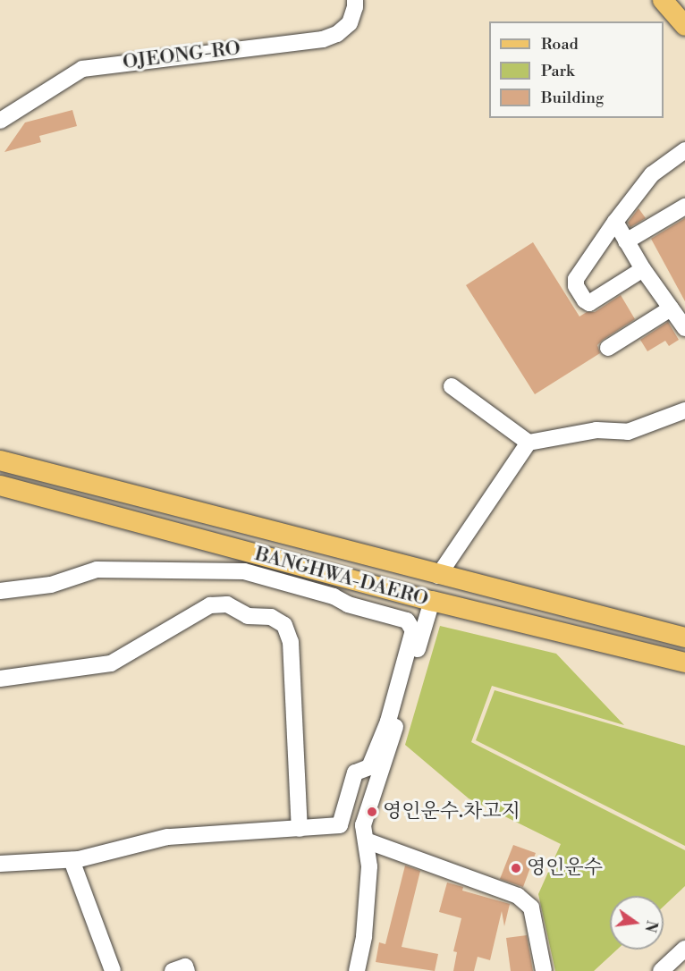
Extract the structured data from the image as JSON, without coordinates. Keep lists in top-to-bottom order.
{
  "streets": {
    "main road": ["BANGHWA-DAERO"],
    "street": ["OJEONG-RO"]
  },
  "places": ["영인운수.차고지", "영인운수"],
  "legend": ["Road", "Park", "Building"],
  "north": "right"
}
